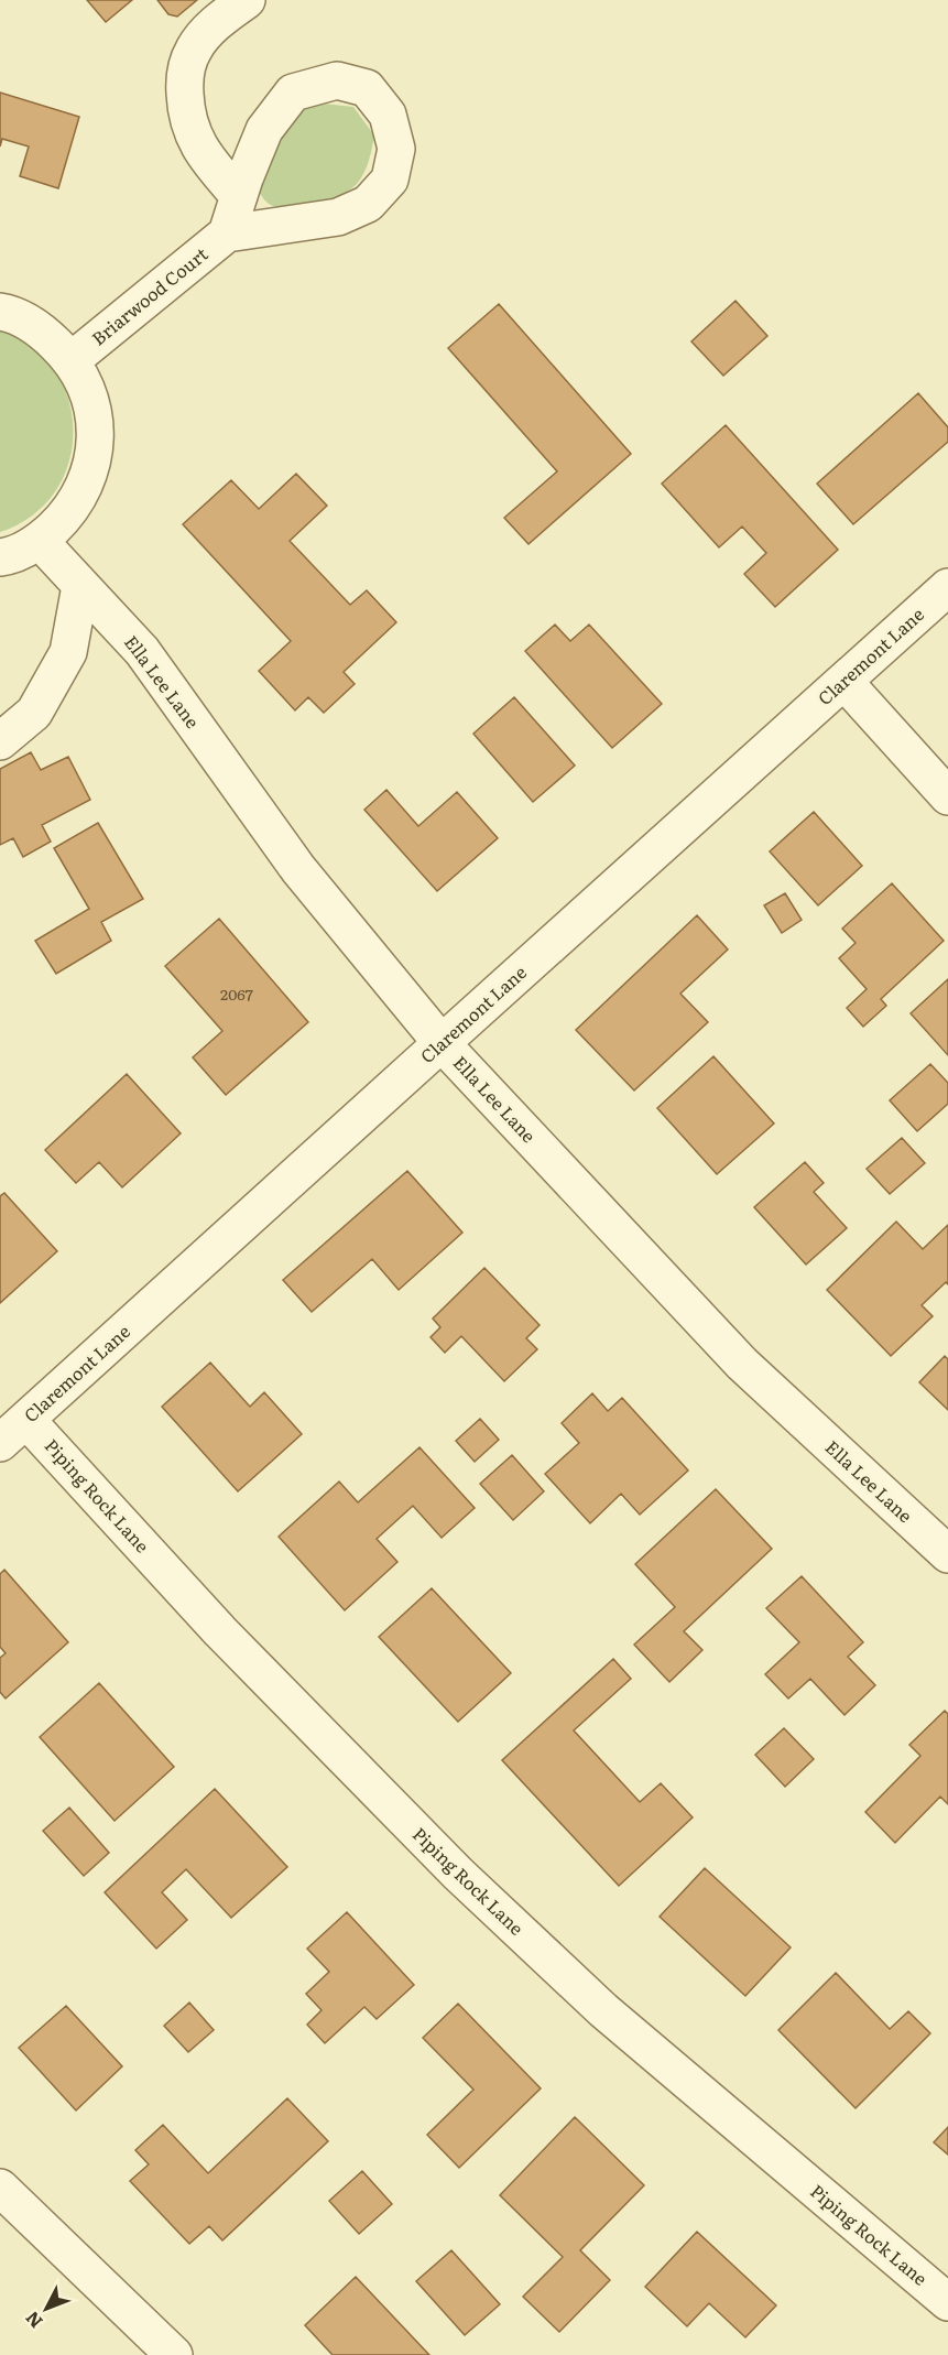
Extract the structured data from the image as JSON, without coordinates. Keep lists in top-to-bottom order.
{
  "streets": {
    "street": [
      "Briarwood Court",
      "Claremont Lane",
      "Ella Lee Lane",
      "Piping Rock Lane"
    ]
  },
  "crossings": [
    ["Claremont Lane", "Ella Lee Lane"],
    ["Claremont Lane", "Piping Rock Lane"]
  ],
  "house_numbers": ["2067"],
  "north": "bottom left"
}
